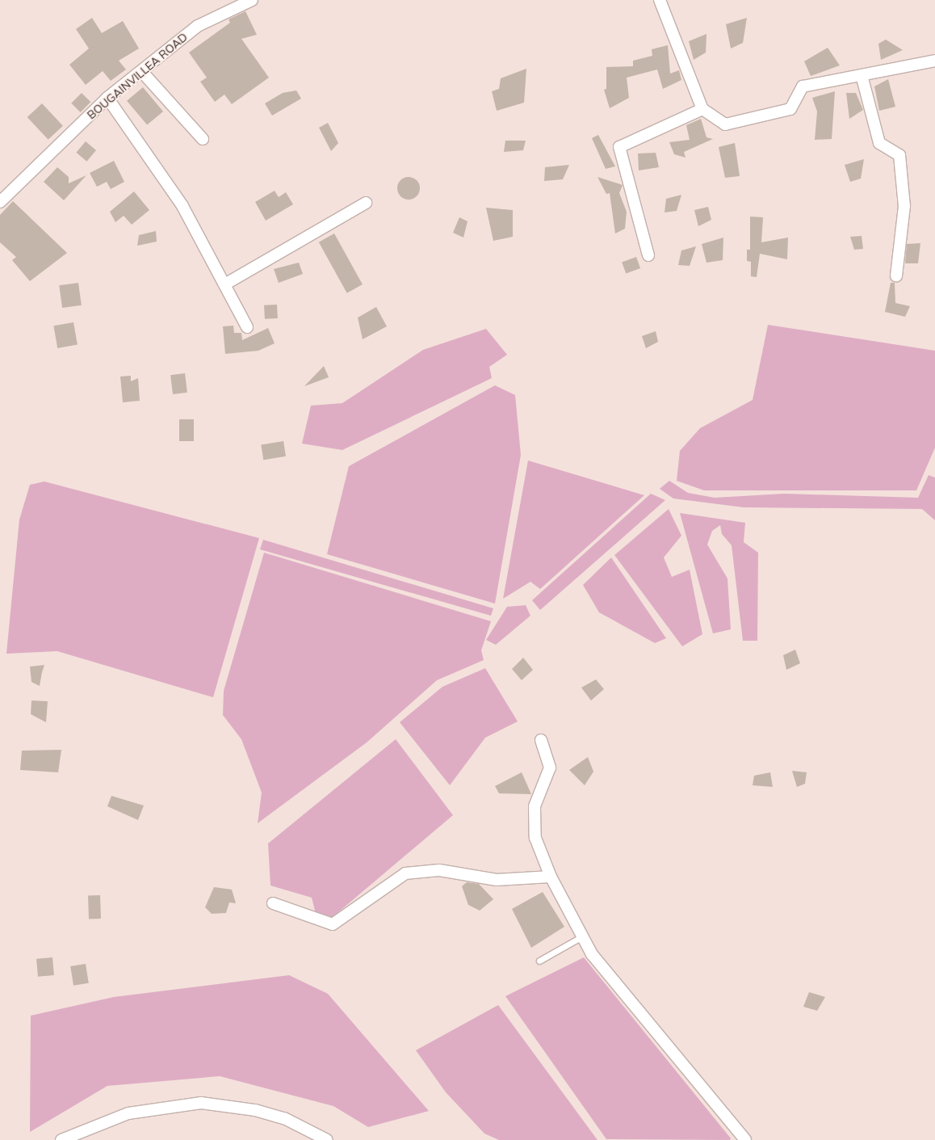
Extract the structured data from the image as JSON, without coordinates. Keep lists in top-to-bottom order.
{
  "streets": {
    "street": ["BOUGAINVILLEA ROAD"]
  }
}
